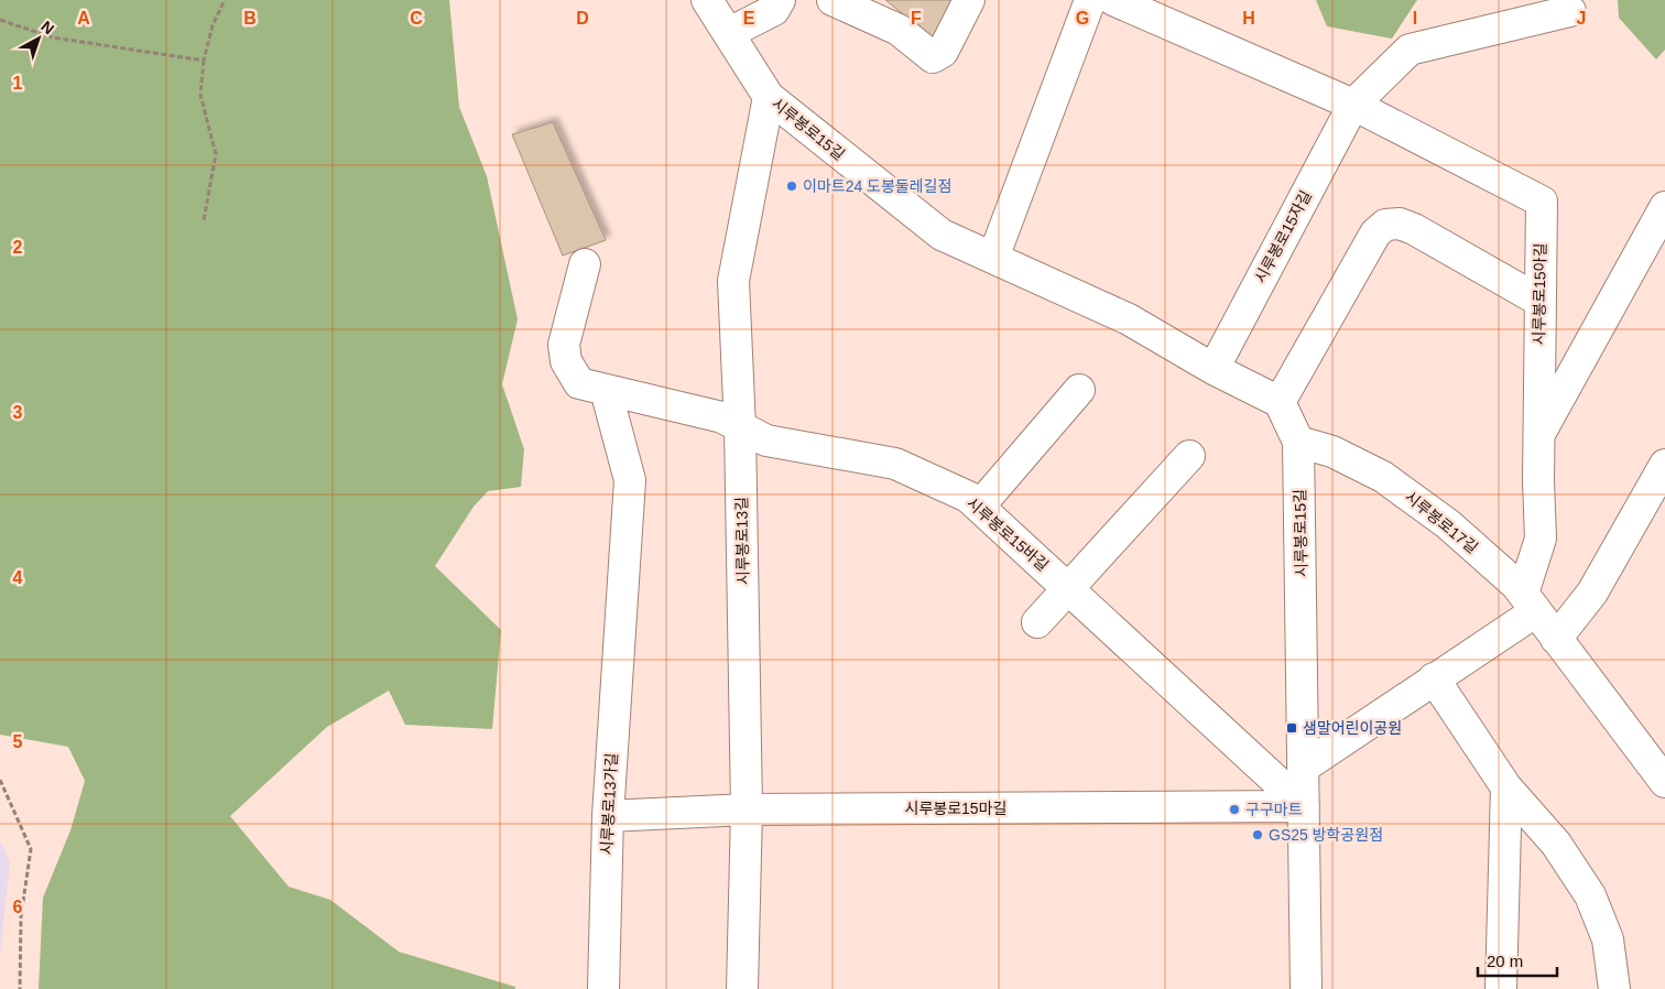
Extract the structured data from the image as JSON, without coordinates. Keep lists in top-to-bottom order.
{
  "streets": {
    "street": [
      "시루봉로15길",
      "시루봉로15자길",
      "시루봉로15아길",
      "시루봉로17길",
      "시루봉로15바길",
      "시루봉로13길",
      "시루봉로13가길",
      "시루봉로15마길"
    ]
  },
  "crossings": [
    ["시루봉로15길", "시루봉로15자길"],
    ["시루봉로15길", "시루봉로17길"],
    ["시루봉로15길", "시루봉로15바길"],
    ["시루봉로15길", "시루봉로13길"],
    ["시루봉로15길", "시루봉로15마길"],
    ["시루봉로15자길", "시루봉로15아길"],
    ["시루봉로15아길", "시루봉로17길"],
    ["시루봉로15바길", "시루봉로13길"],
    ["시루봉로15바길", "시루봉로13가길"],
    ["시루봉로15바길", "시루봉로15마길"],
    ["시루봉로13길", "시루봉로15마길"],
    ["시루봉로13가길", "시루봉로15마길"]
  ],
  "places": {
    "other": ["이마트24 도봉둘레길점", "구구마트", "GS25 방학공원점"],
    "transit": ["샘말어린이공원"]
  },
  "scale_bar": "20 m",
  "north": "top right",
  "grid": {
    "columns": [
      "A",
      "B",
      "C",
      "D",
      "E",
      "F",
      "G",
      "H",
      "I",
      "J"
    ],
    "rows": [
      "1",
      "2",
      "3",
      "4",
      "5",
      "6"
    ]
  }
}
